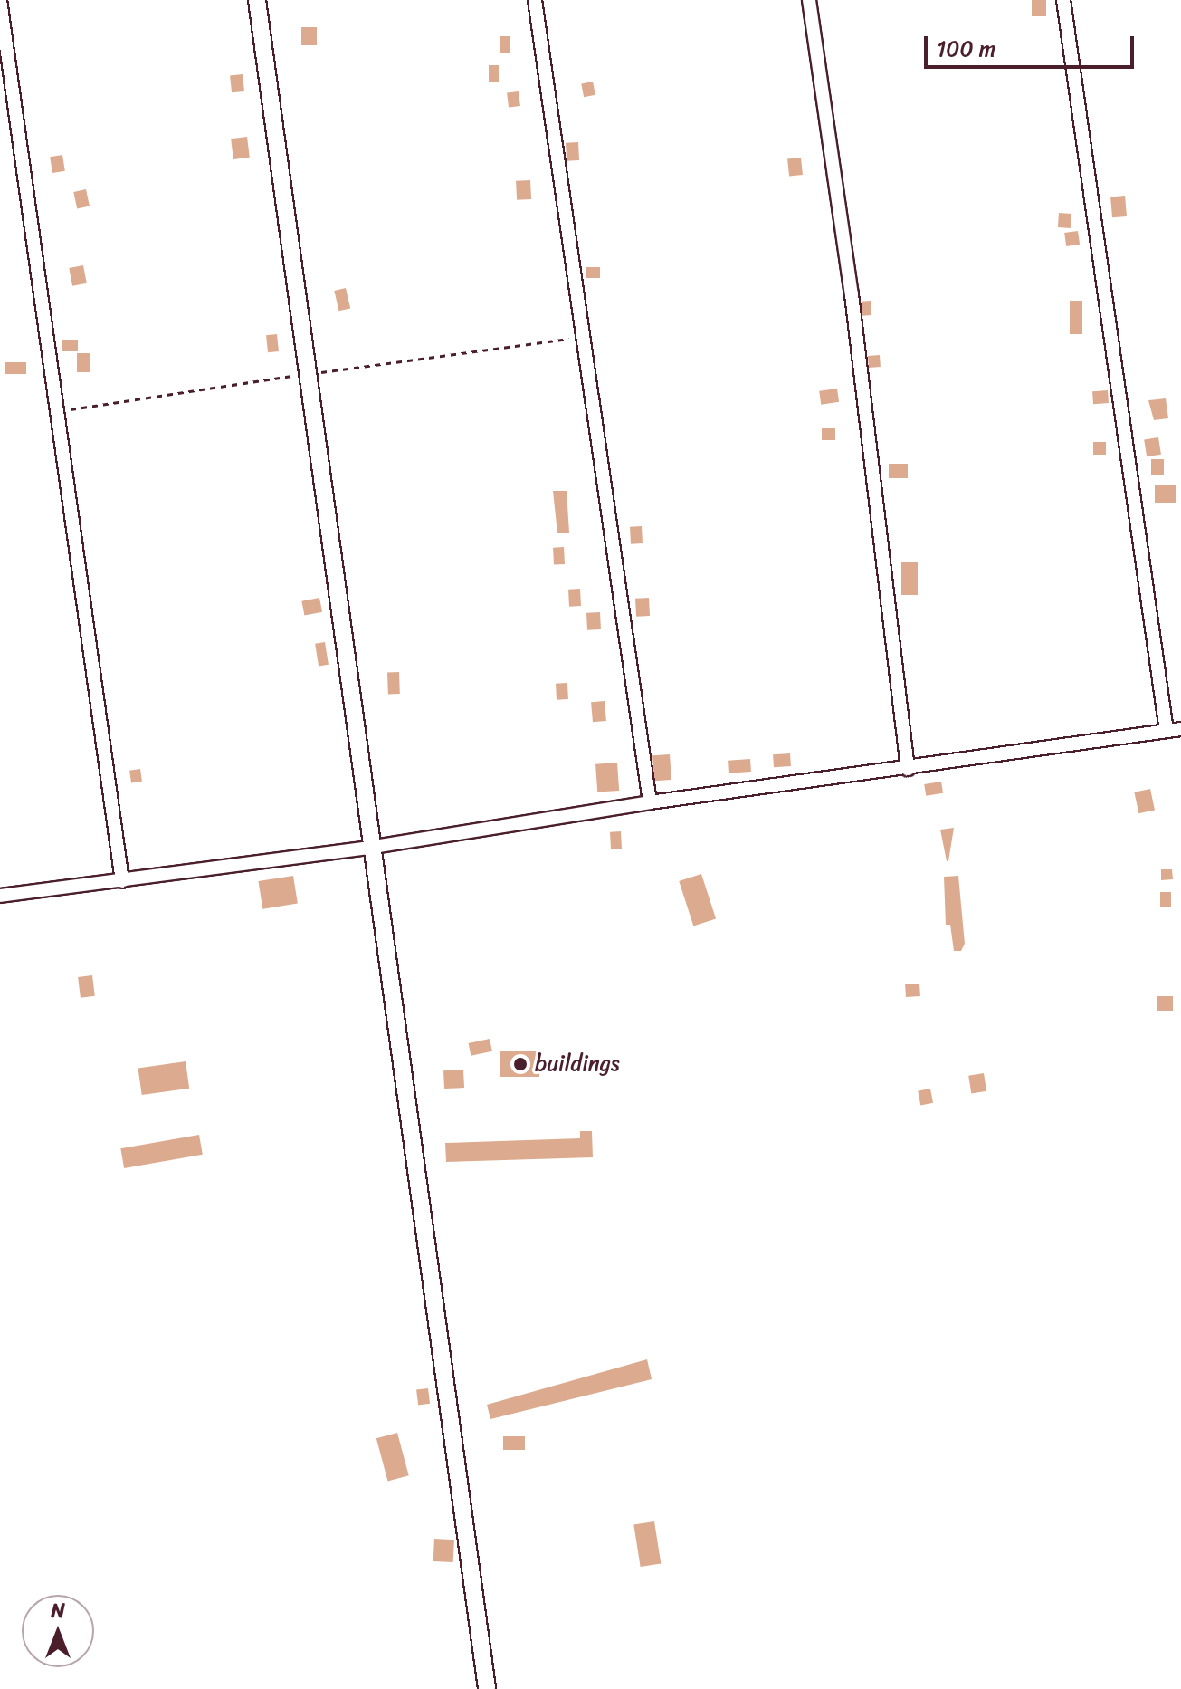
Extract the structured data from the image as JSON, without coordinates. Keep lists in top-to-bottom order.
{
  "places": ["buildings"],
  "scale_bar": "100 m",
  "north": "top"
}
